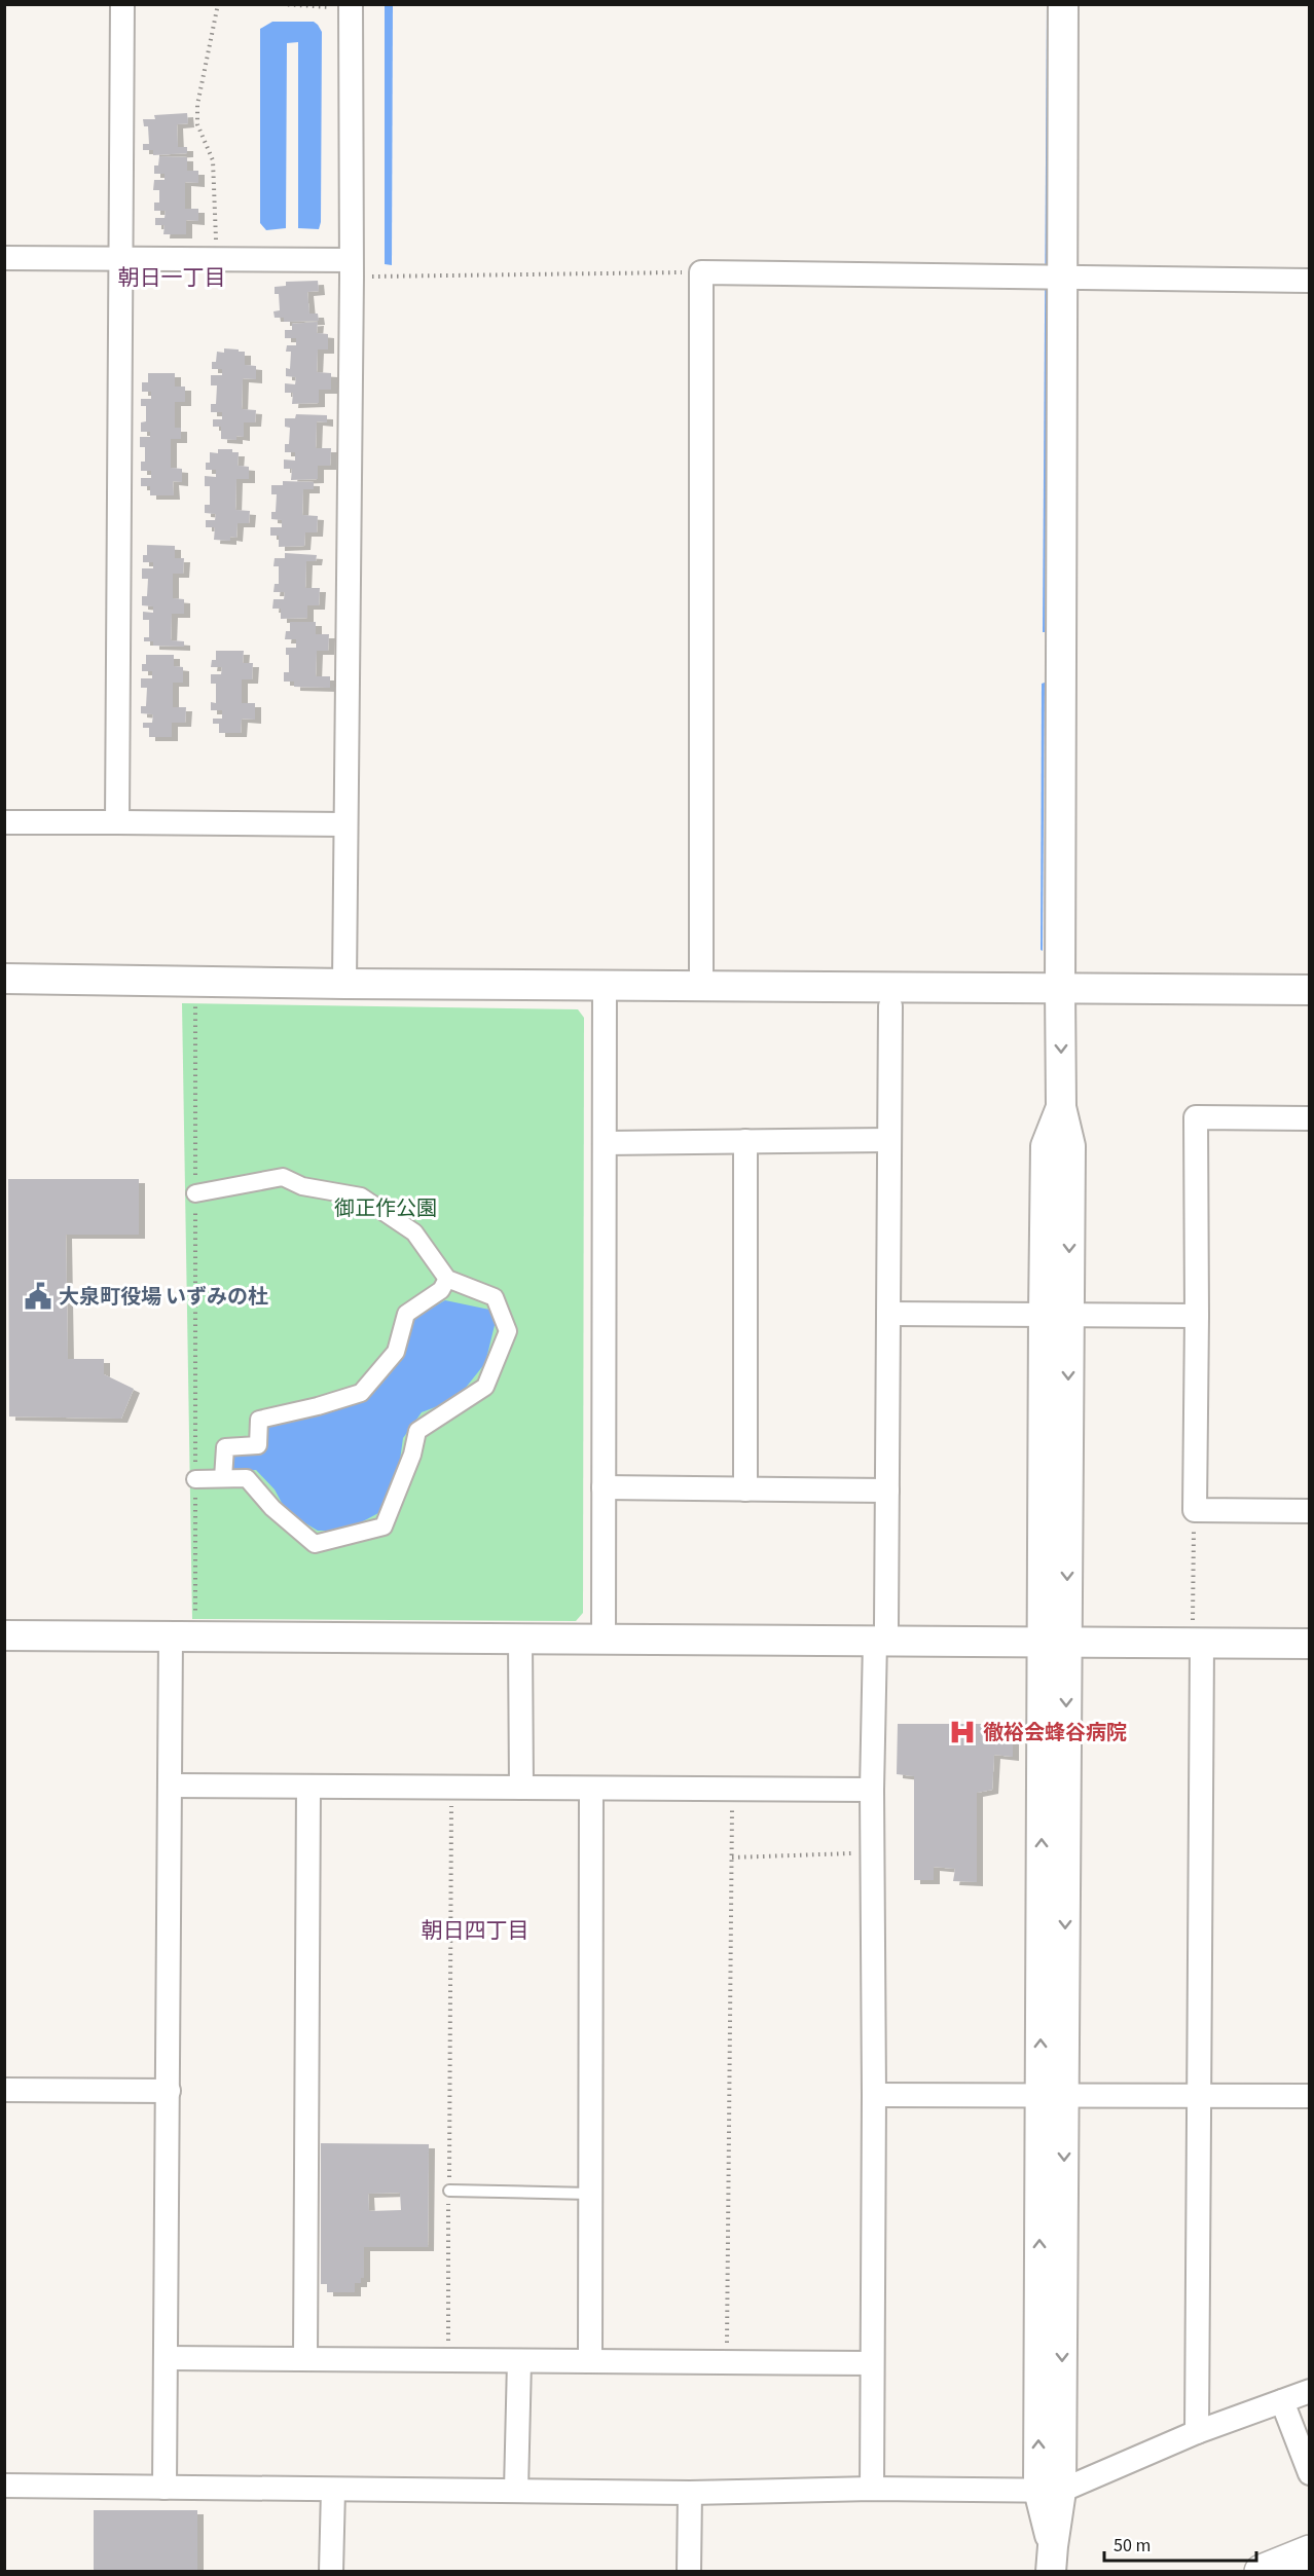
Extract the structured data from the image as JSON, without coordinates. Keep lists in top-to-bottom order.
{
  "districts": ["朝日一丁目", "朝日四丁目"],
  "parks": ["御正作公園"],
  "places": {
    "public building": ["大泉町役場 いずみの杜"],
    "hospital": ["徹裕会蜂谷病院"]
  },
  "scale_bar": "50 m"
}
